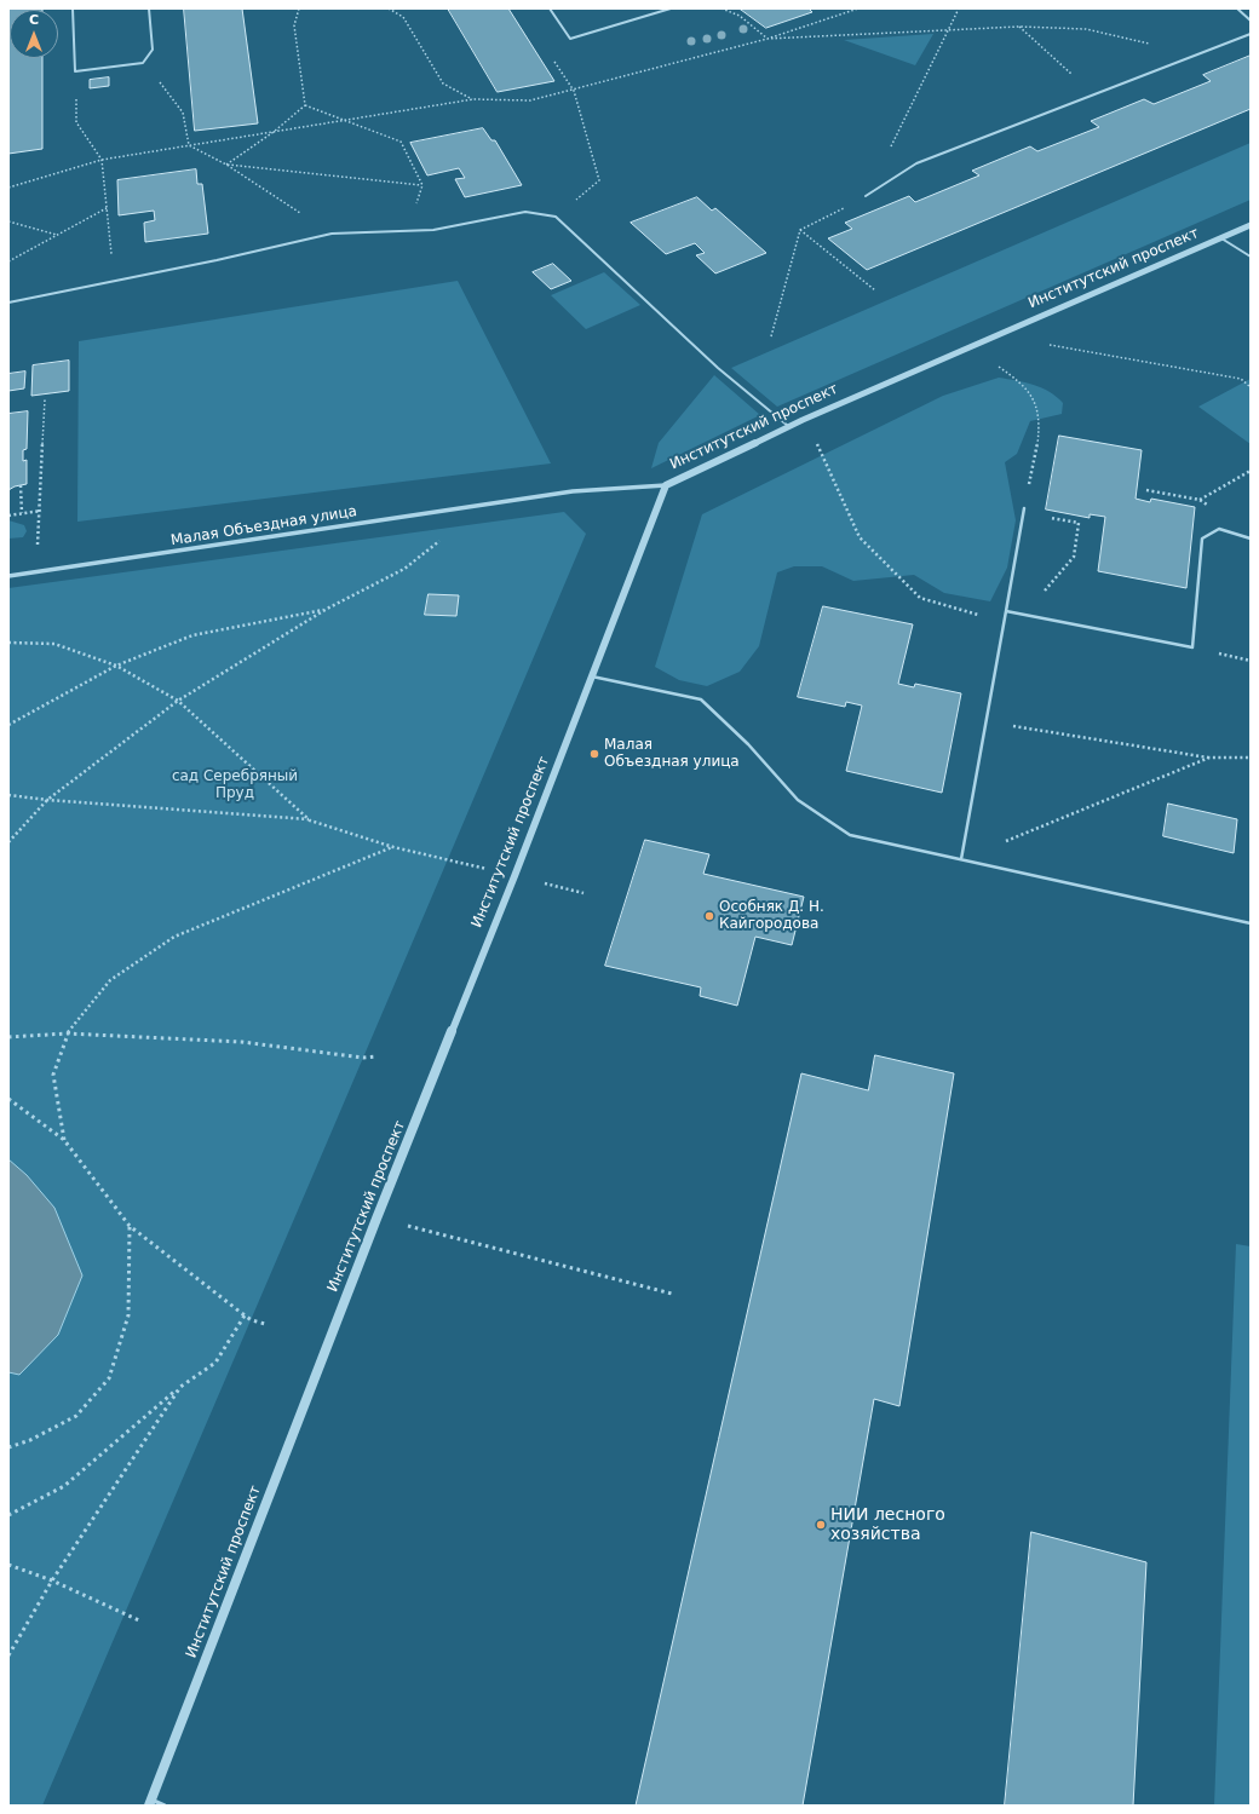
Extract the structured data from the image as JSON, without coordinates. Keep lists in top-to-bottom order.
{
  "streets": {
    "street": ["Институтский проспект", "Малая Объездная улица"]
  },
  "crossings": [
    ["Институтский проспект", "Малая Объездная улица"]
  ],
  "parks": ["сад Серебряный Пруд"],
  "places": ["Малая Объездная улица", "Особняк Д. Н. Кайгородова", "НИИ лесного хозяйства"],
  "north": "top"
}
